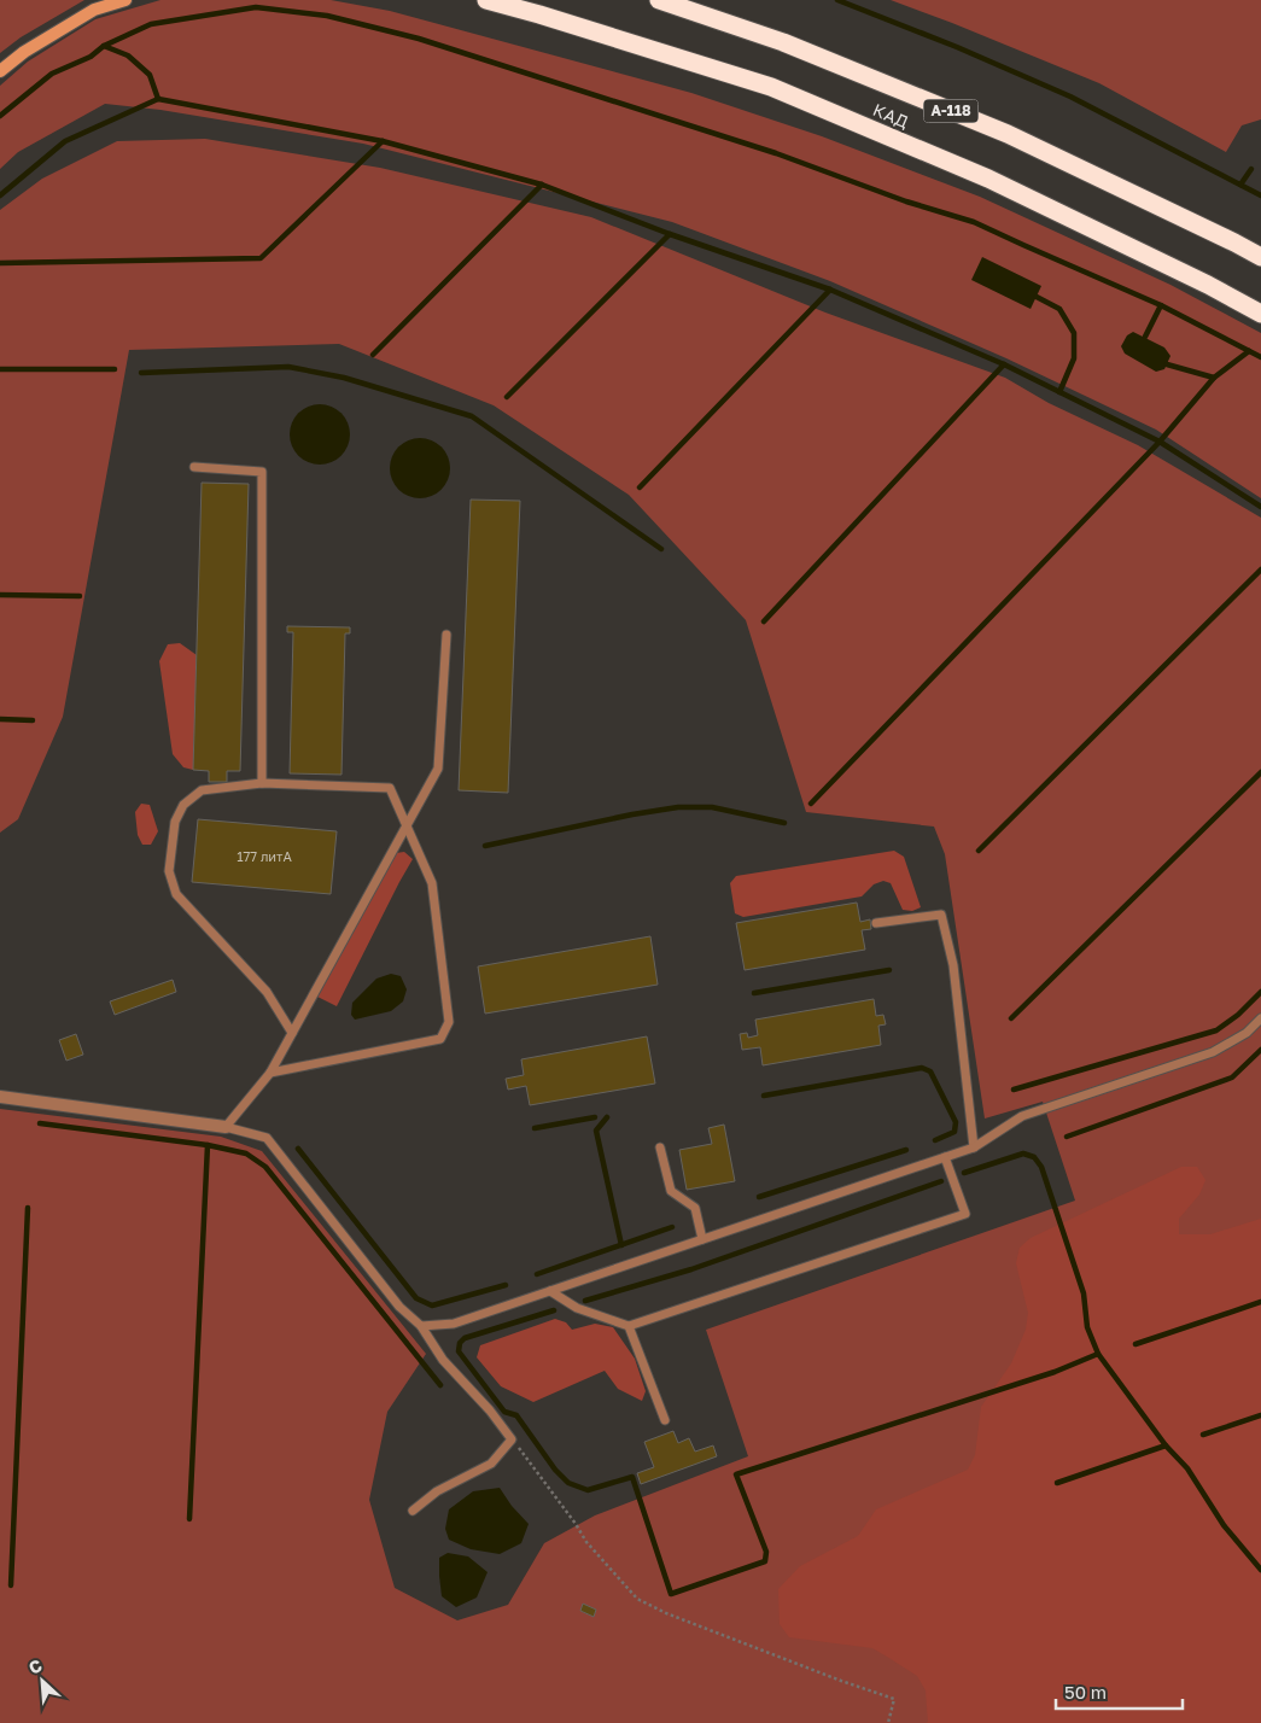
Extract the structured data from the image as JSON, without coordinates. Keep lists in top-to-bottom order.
{
  "streets": {
    "highway": ["А-118", "КАД"]
  },
  "house_numbers": ["177 литА"],
  "scale_bar": "50 m",
  "north": "top left"
}
